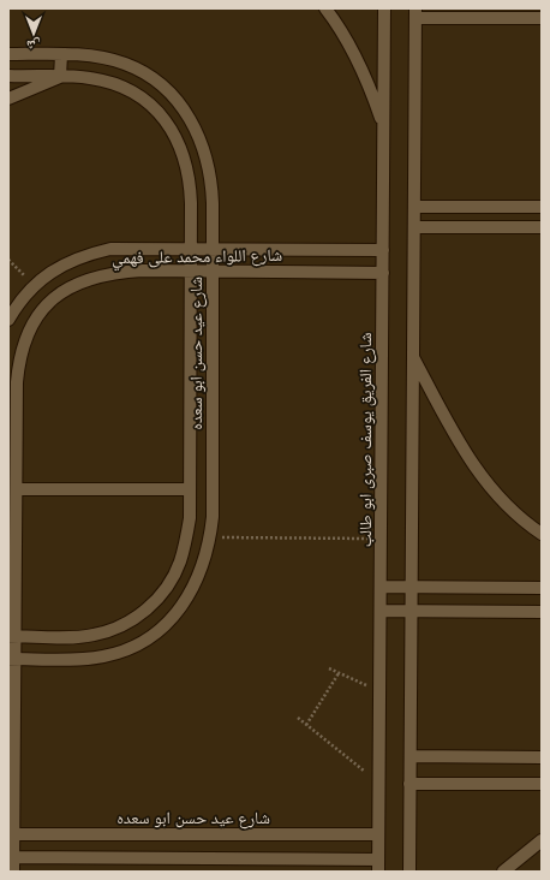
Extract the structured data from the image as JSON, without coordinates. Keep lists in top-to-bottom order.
{
  "streets": {
    "street": ["شارع اللواء محمد على فهمي", "شارع عيد حسن ابو سعده", "شارع الفريق يوسف صبرى ابو طالب"]
  },
  "crossings": [
    ["شارع اللواء محمد على فهمي", "شارع عيد حسن ابو سعده"],
    ["شارع اللواء محمد على فهمي", "شارع الفريق يوسف صبرى ابو طالب"],
    ["شارع عيد حسن ابو سعده", "شارع الفريق يوسف صبرى ابو طالب"]
  ],
  "north": "bottom"
}
